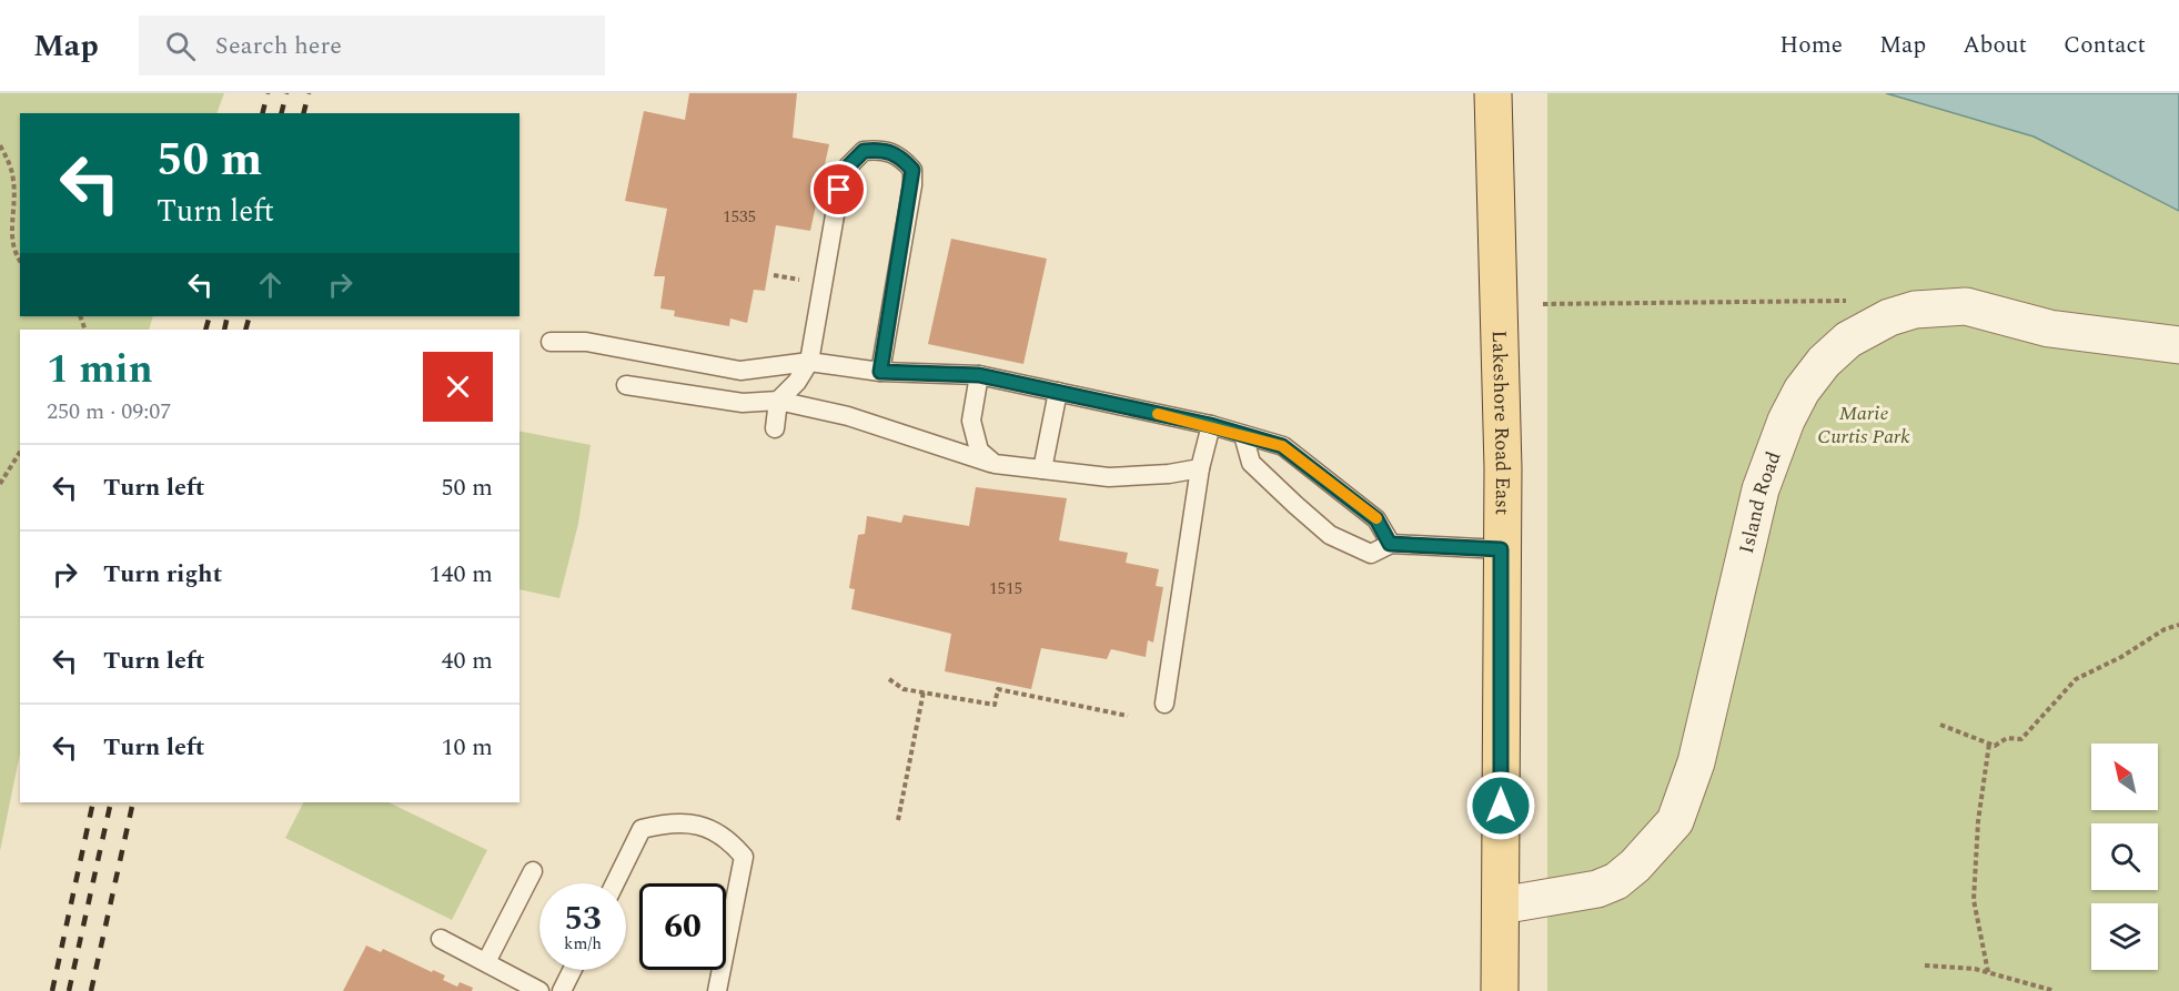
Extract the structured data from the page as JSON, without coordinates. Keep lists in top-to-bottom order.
{
  "streets": {
    "main road": ["Lakeshore Road East"],
    "street": ["Island Road"]
  },
  "crossings": [
    ["Lakeshore Road East", "Island Road"]
  ],
  "parks": ["Marie Curtis Park"],
  "house_numbers": ["1535", "1515"],
  "north": "top left",
  "page": {
    "header": "Map",
    "search": "Search here",
    "nav": [
      "Home",
      "Map",
      "About",
      "Contact"
    ],
    "turn": ["50 m", "Turn left"],
    "heading": ["1 min", "250 m · 09:07"],
    "list": [
      {
        "name": "Turn left",
        "value": "50 m"
      },
      {
        "name": "Turn right",
        "value": "140 m"
      },
      {
        "name": "Turn left",
        "value": "40 m"
      },
      {
        "name": "Turn left",
        "value": "10 m"
      }
    ],
    "speed": "53 km/h",
    "limit": "60"
  }
}
